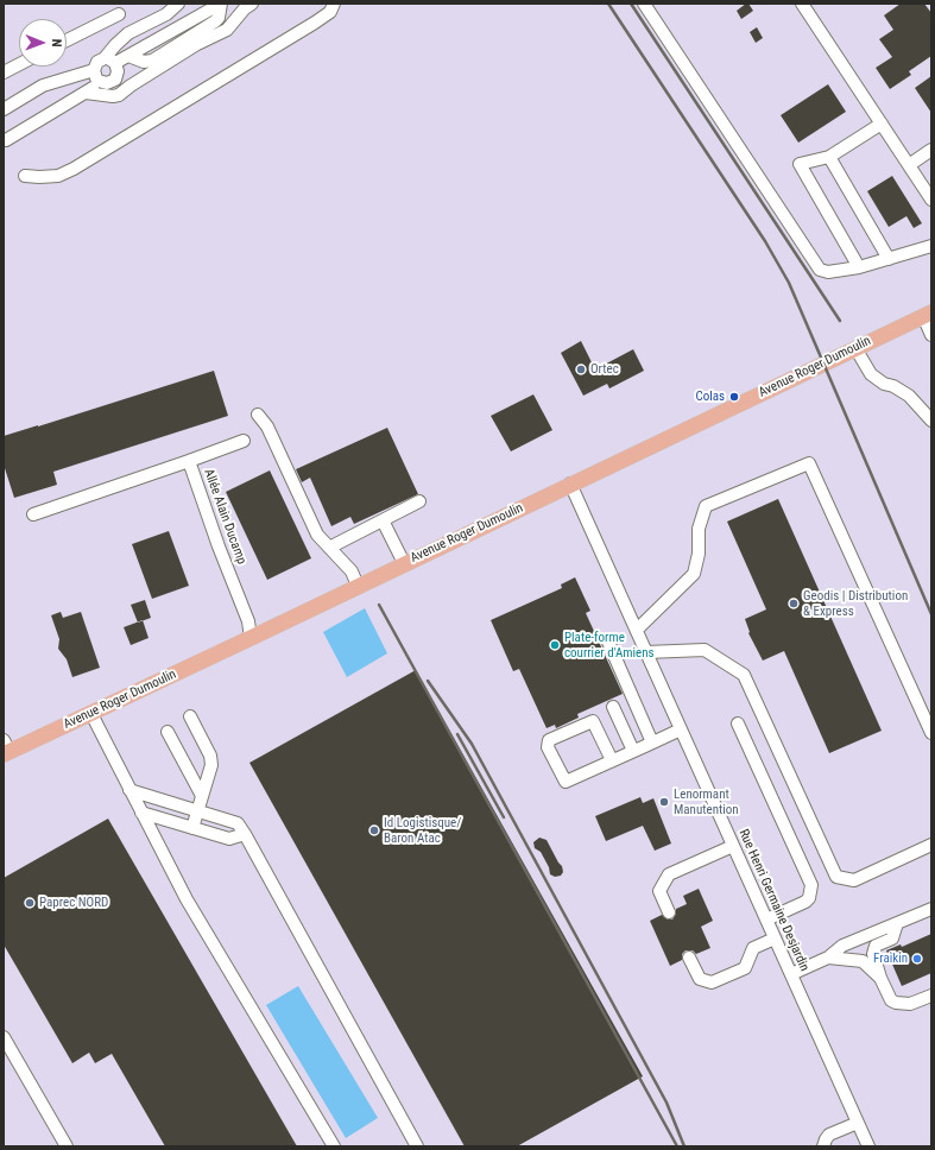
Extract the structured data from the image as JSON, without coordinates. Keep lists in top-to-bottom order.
{
  "streets": {
    "main road": ["Avenue Roger Dumoulin"],
    "street": ["Allée Alain Ducamp", "Rue Henri Germaine Desjardin"]
  },
  "crossings": [
    ["Avenue Roger Dumoulin", "Allée Alain Ducamp"],
    ["Avenue Roger Dumoulin", "Rue Henri Germaine Desjardin"]
  ],
  "places": [
    "Ortec",
    "Colas",
    "Geodis | Distribution & Express",
    "Plate-forme courrier d'Amiens",
    "Lenormant Manutention",
    "Id Logistisque/ Baron Atac",
    "Paprec NORD",
    "Fraikin"
  ],
  "north": "right"
}
